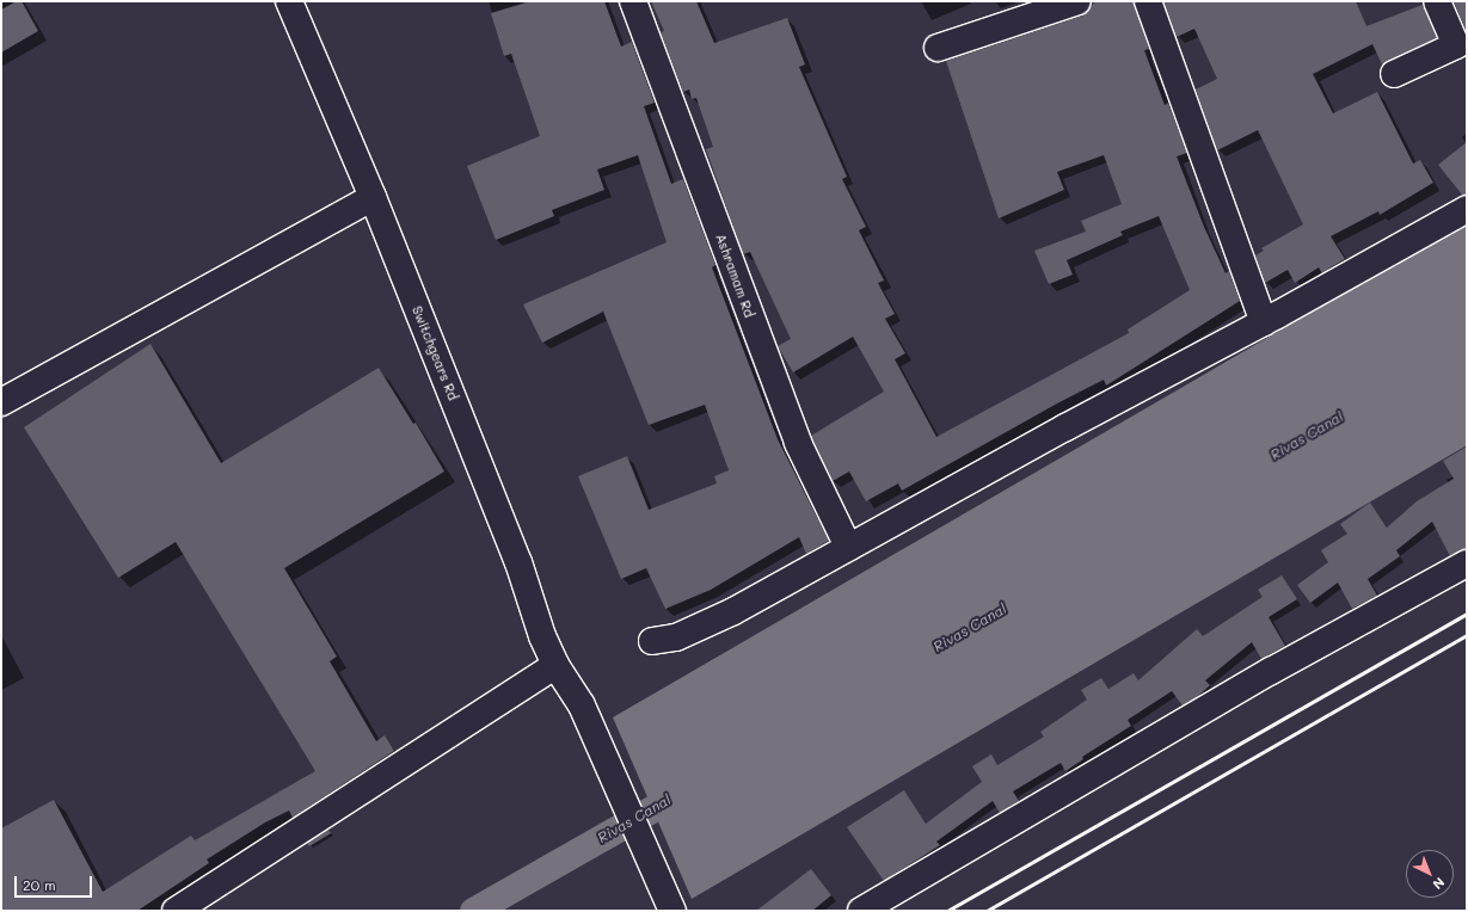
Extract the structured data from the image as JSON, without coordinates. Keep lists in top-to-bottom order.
{
  "streets": {
    "street": ["Ashramam Rd", "Switchgears Rd"]
  },
  "water": ["Rivas Canal"],
  "scale_bar": "20 m",
  "north": "bottom right"
}
